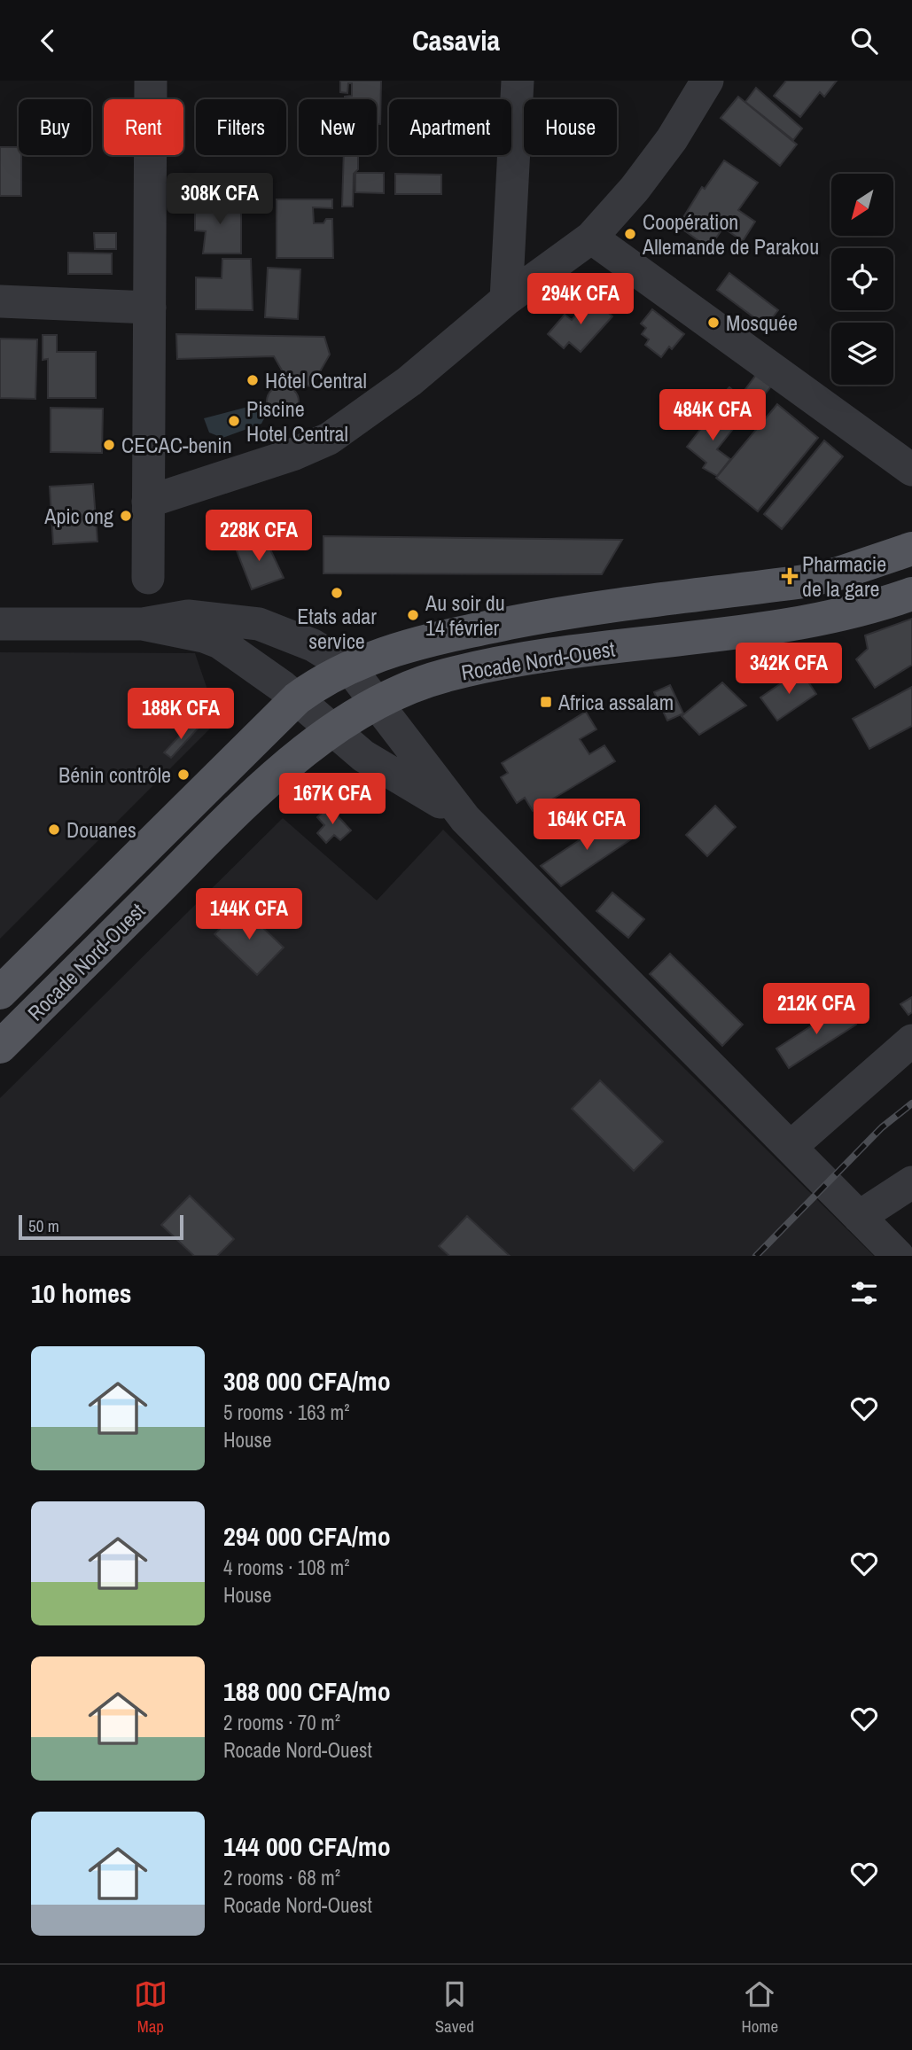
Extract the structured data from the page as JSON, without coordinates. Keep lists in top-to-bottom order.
{
  "streets": {
    "main road": ["Rocade Nord-Ouest"]
  },
  "places": {
    "other": [
      "Coopération Allemande de Parakou",
      "Mosquée",
      "Hôtel Central",
      "Piscine Hotel Central",
      "CECAC-benin",
      "Apic ong",
      "Etats adar service",
      "Au soir du 14 février",
      "Bénin contrôle",
      "Douanes"
    ],
    "health": ["Pharmacie de la gare"],
    "transit": ["Africa assalam"]
  },
  "scale_bar": "50 m",
  "north": "bottom left",
  "page": {
    "header": "Casavia",
    "chip": [
      "Buy",
      "Rent",
      "Filters",
      "New",
      "Apartment",
      "House"
    ],
    "price": [
      "308K CFA",
      "294K CFA",
      "484K CFA",
      "228K CFA",
      "342K CFA",
      "188K CFA",
      "167K CFA",
      "164K CFA",
      "144K CFA",
      "212K CFA"
    ],
    "scale": "50 m",
    "heading": "10 homes",
    "list": [
      {
        "name": "308 000 CFA/mo",
        "note": "5 rooms · 163 m² · House"
      },
      {
        "name": "294 000 CFA/mo",
        "note": "4 rooms · 108 m² · House"
      },
      {
        "name": "188 000 CFA/mo",
        "note": "2 rooms · 70 m² · Rocade Nord-Ouest"
      },
      {
        "name": "144 000 CFA/mo",
        "note": "2 rooms · 68 m² · Rocade Nord-Ouest"
      }
    ],
    "tabs": ["Map", "Saved", "Home"]
  }
}
